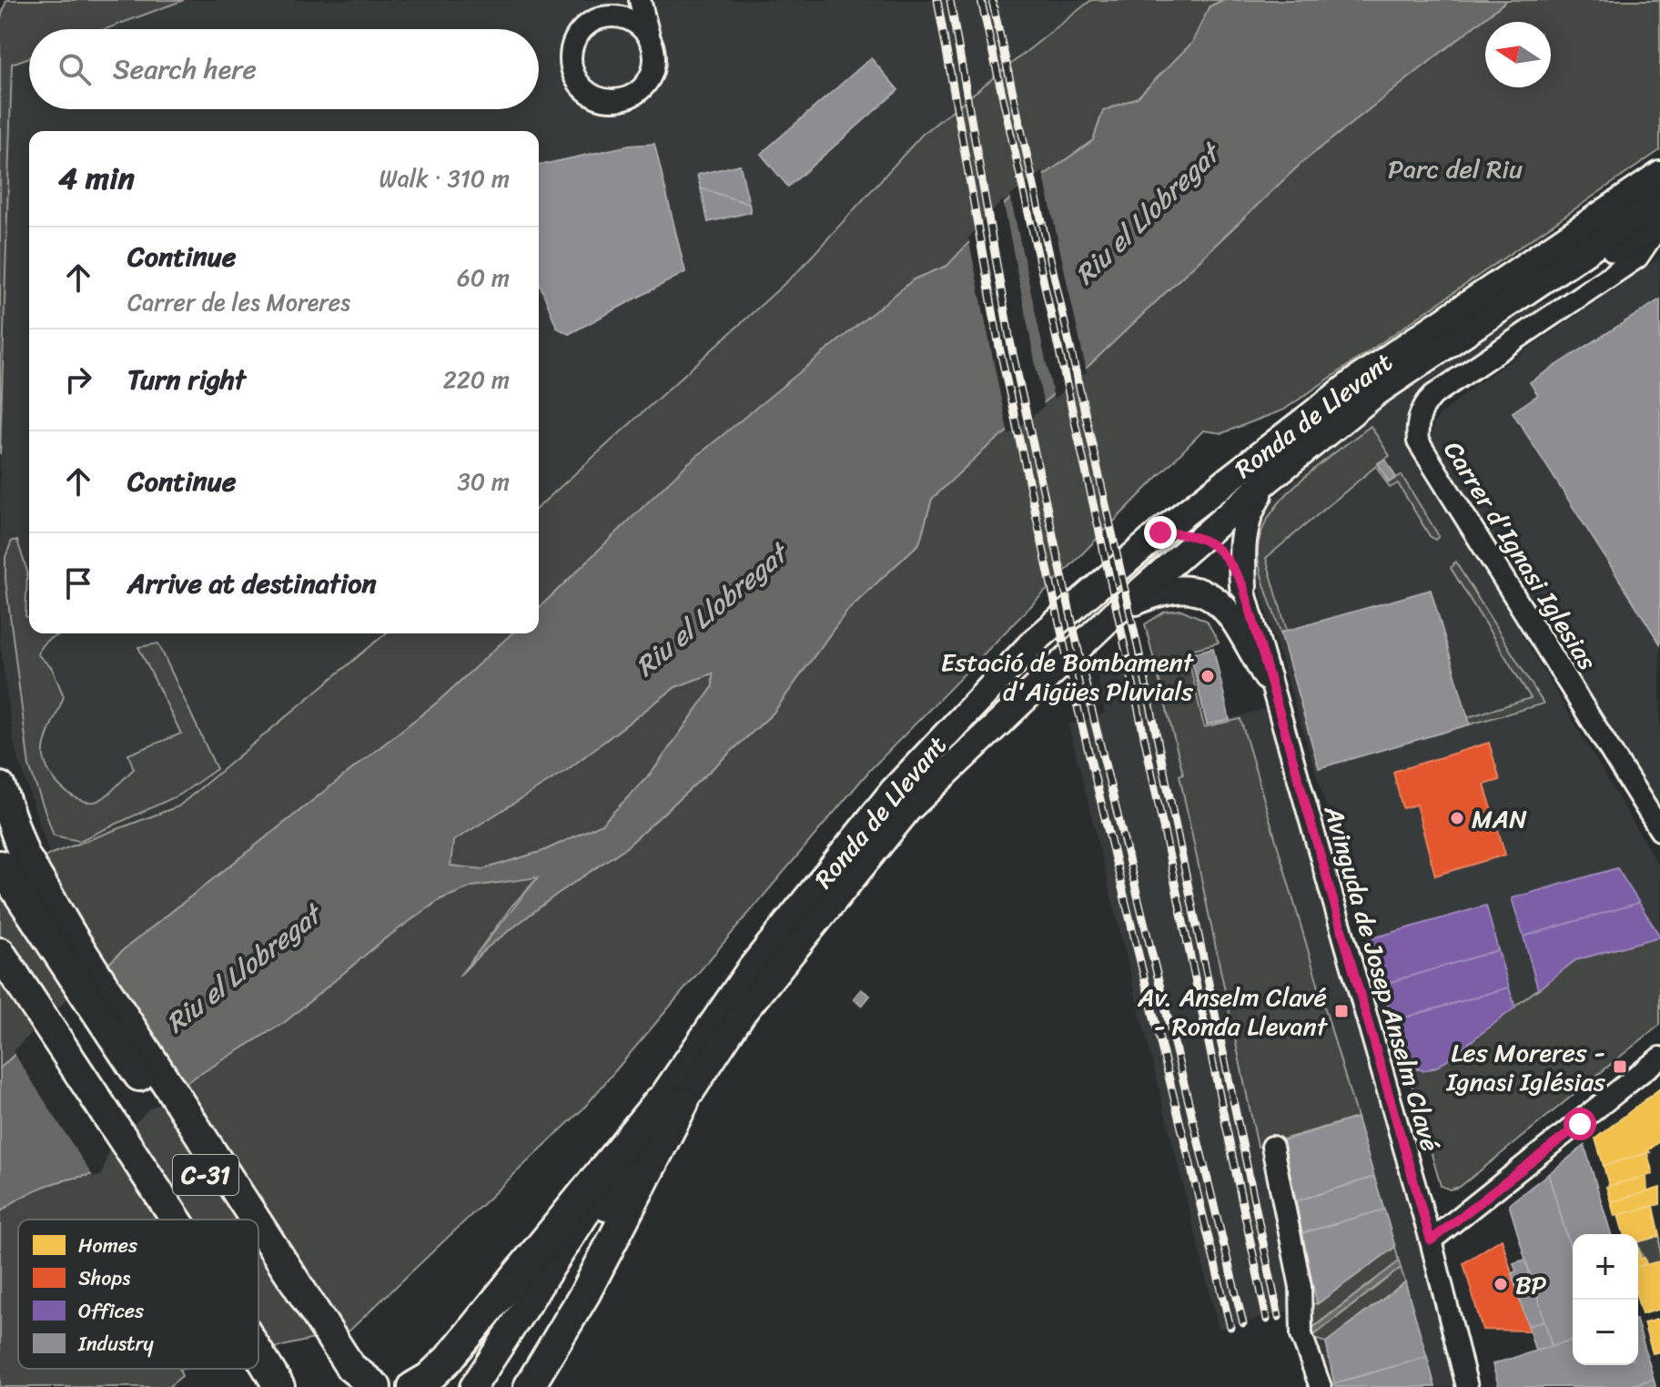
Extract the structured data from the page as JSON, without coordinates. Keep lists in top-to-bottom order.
{
  "streets": {
    "highway": ["C-31"],
    "main road": ["Ronda de Llevant"],
    "street": ["Carrer d'Ignasi Iglesias", "Avinguda de Josep Anselm Clavé"]
  },
  "water": ["Riu el Llobregat"],
  "parks": ["Parc del Riu"],
  "places": {
    "other": ["Estació de Bombament d'Aigües Pluvials", "MAN", "BP"],
    "transit": ["Av. Anselm Clavé - Ronda Llevant", "Les Moreres - Ignasi Iglésias"]
  },
  "legend": [
    "Homes",
    "Shops",
    "Offices",
    "Industry"
  ],
  "north": "left",
  "page": {
    "search": "Search here",
    "heading": ["4 min", "Walk · 310 m"],
    "list": [
      ["Continue", "Carrer de les Moreres", "60 m"],
      ["Turn right", "220 m"],
      ["Continue", "30 m"],
      "Arrive at destination"
    ],
    "map_buttons": ["+", "−"]
  }
}
